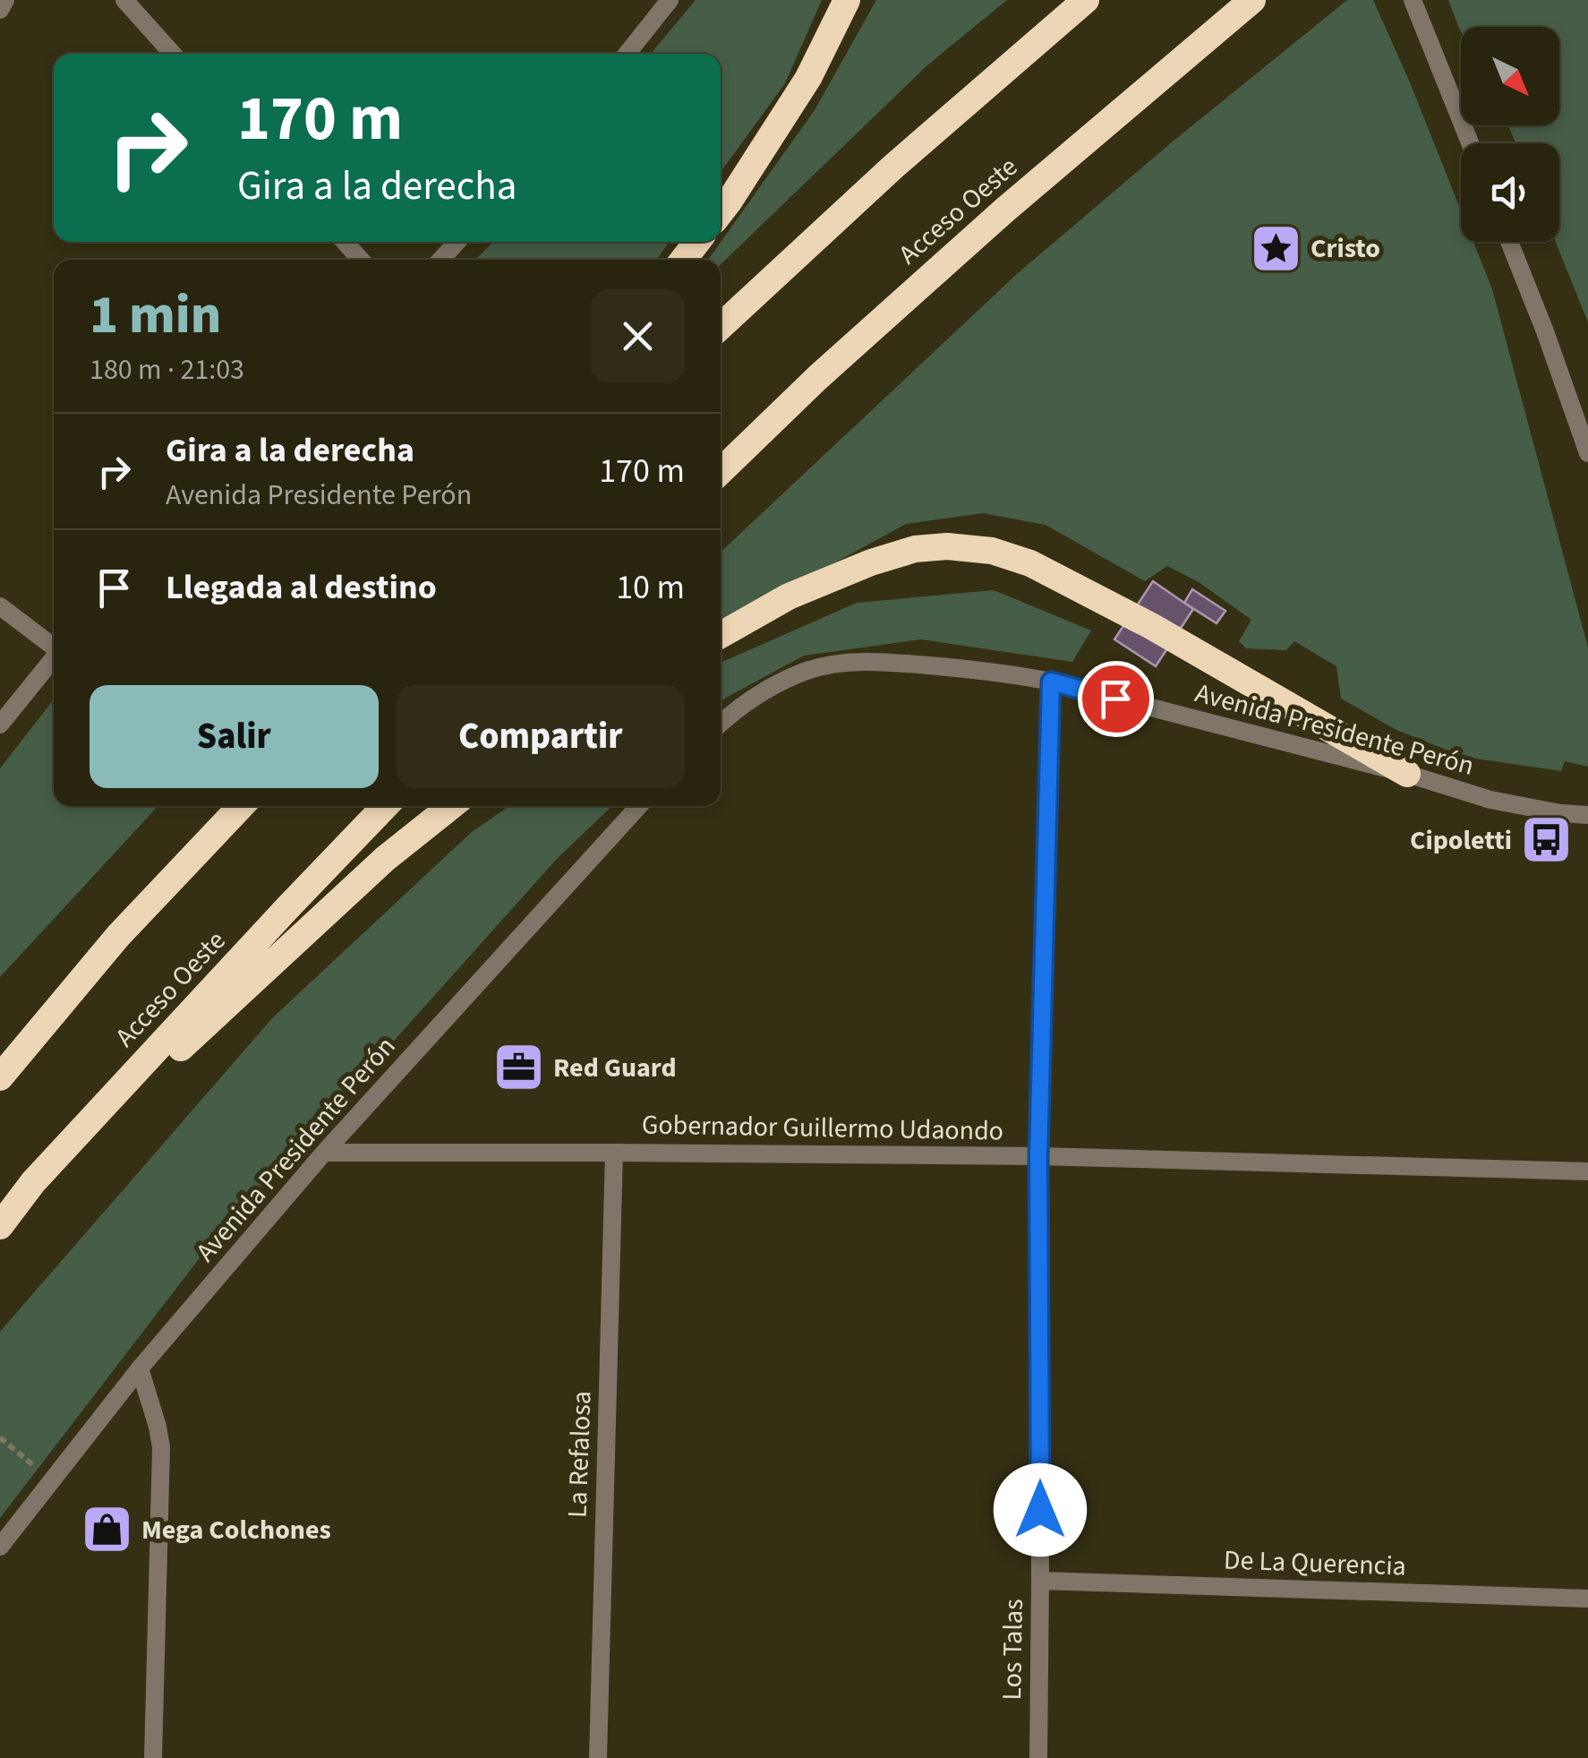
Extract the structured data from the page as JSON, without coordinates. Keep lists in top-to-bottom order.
{
  "streets": {
    "highway": ["Acceso Oeste"],
    "street": [
      "Avenida Presidente Perón",
      "Gobernador Guillermo Udaondo",
      "La Refalosa",
      "De La Querencia",
      "Los Talas"
    ]
  },
  "crossings": [
    ["Avenida Presidente Perón", "Gobernador Guillermo Udaondo"],
    ["Avenida Presidente Perón", "Los Talas"],
    ["Gobernador Guillermo Udaondo", "La Refalosa"],
    ["Gobernador Guillermo Udaondo", "Los Talas"],
    ["De La Querencia", "Los Talas"]
  ],
  "places": {
    "place": ["Cristo"],
    "bus stop": ["Cipoletti"],
    "office": ["Red Guard"],
    "shop": ["Mega Colchones"]
  },
  "north": "bottom right",
  "page": {
    "turn": ["170 m", "Gira a la derecha"],
    "heading": ["1 min", "180 m · 21:03"],
    "list": [
      {
        "name": "Gira a la derecha",
        "note": "Avenida Presidente Perón",
        "value": "170 m"
      },
      {
        "name": "Llegada al destino",
        "value": "10 m"
      }
    ],
    "buttons": ["Salir", "Compartir"]
  }
}
